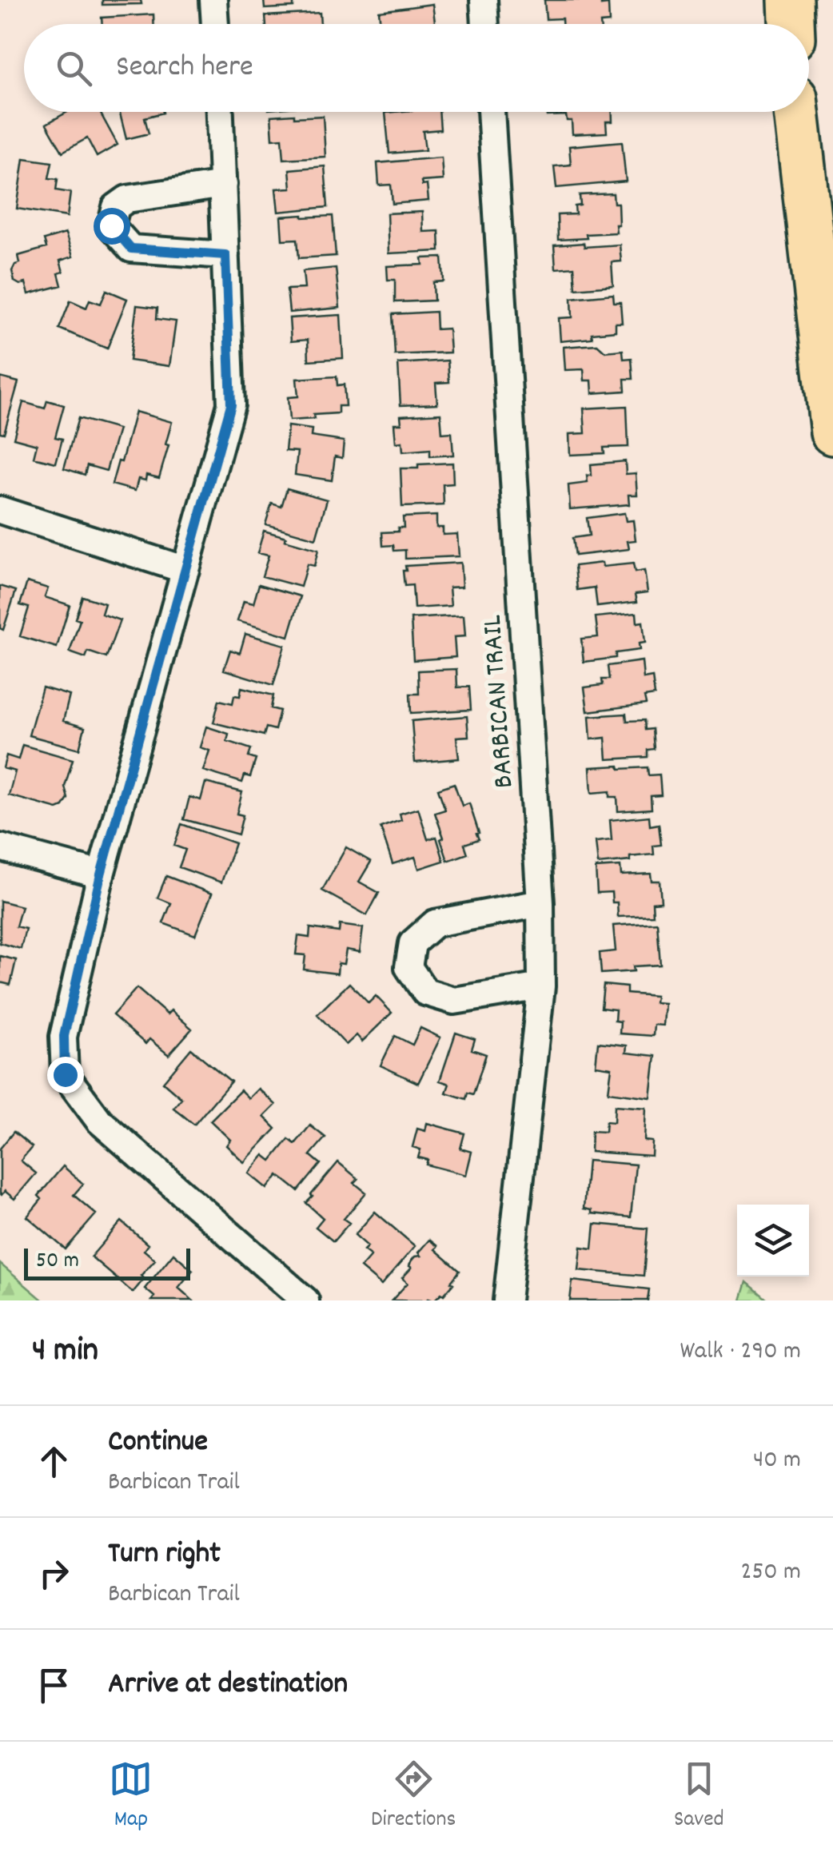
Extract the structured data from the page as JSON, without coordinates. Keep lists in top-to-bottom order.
{
  "streets": {
    "street": ["BARBICAN TRAIL"]
  },
  "scale_bar": "50 m",
  "page": {
    "search": "Search here",
    "scale": "50 m",
    "heading": ["4 min", "Walk · 290 m"],
    "list": [
      ["Continue", "Barbican Trail", "40 m"],
      ["Turn right", "Barbican Trail", "250 m"],
      "Arrive at destination"
    ],
    "nav": ["Map", "Directions", "Saved"]
  }
}
